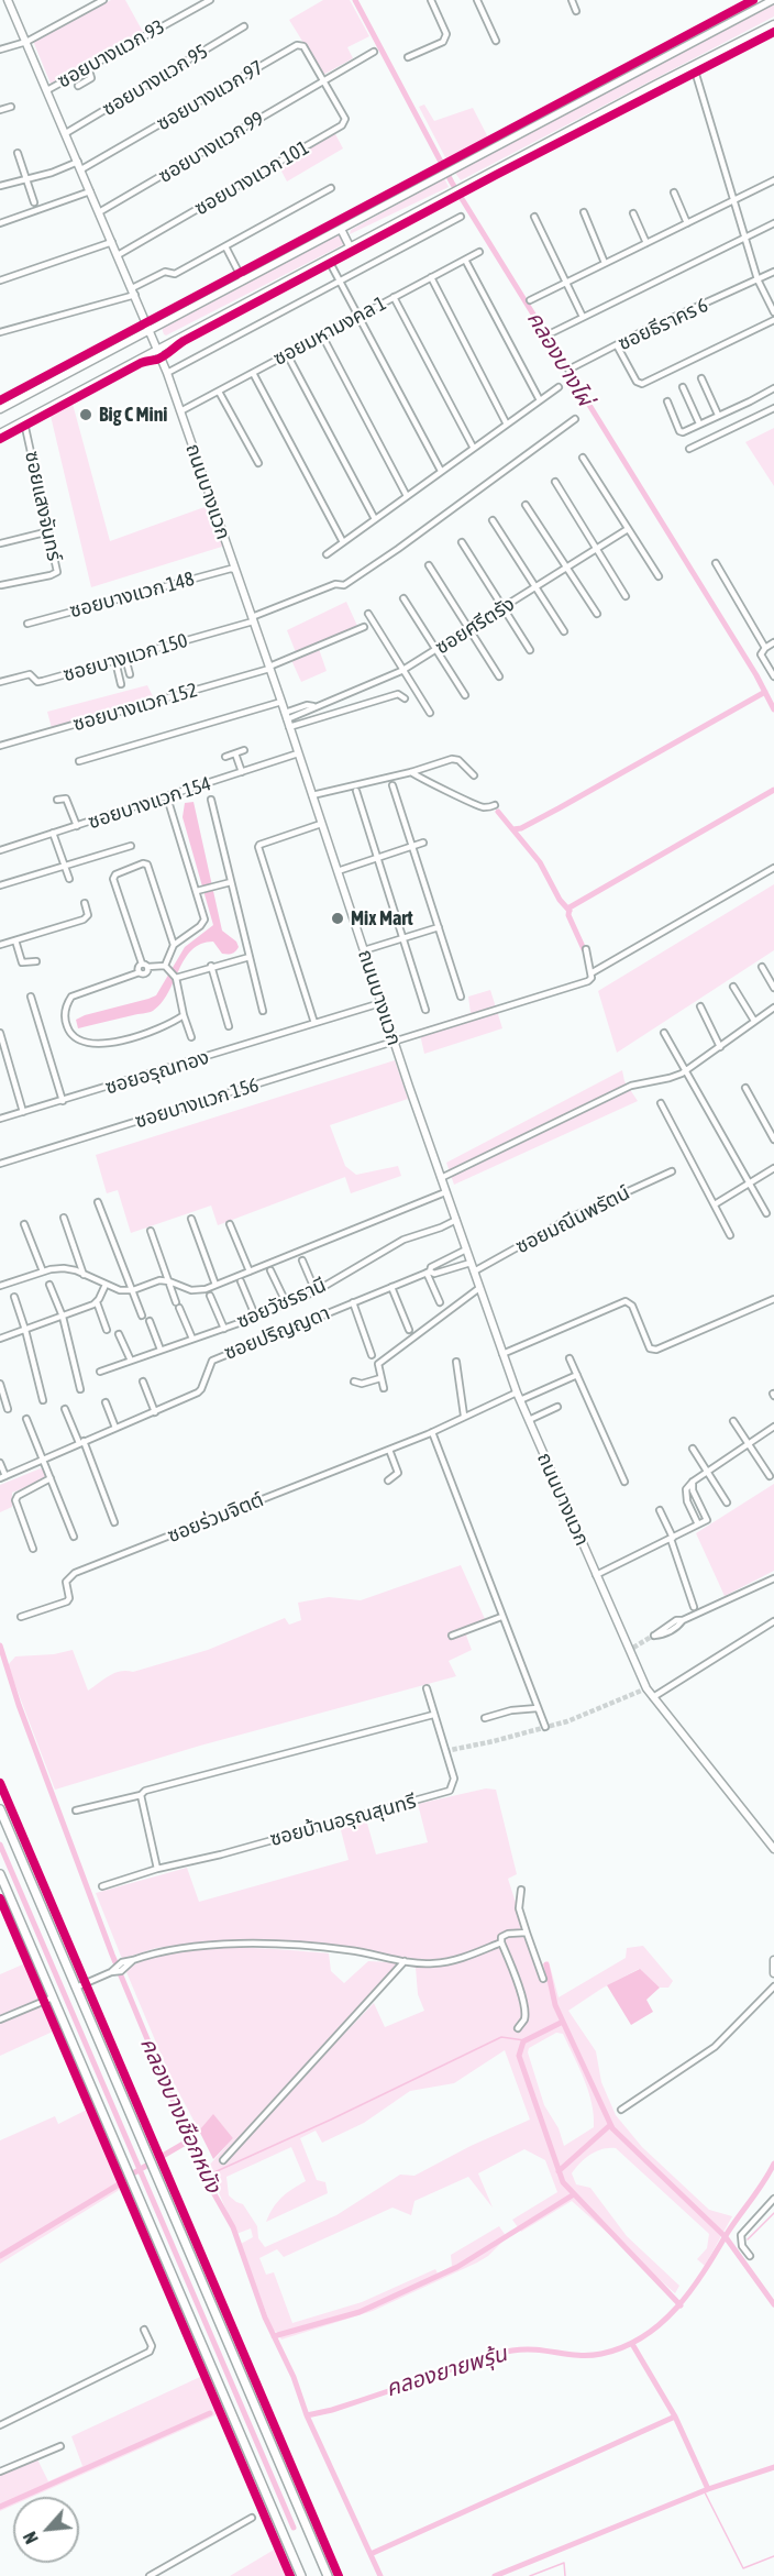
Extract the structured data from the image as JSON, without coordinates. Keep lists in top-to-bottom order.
{
  "streets": {
    "main road": ["ถนนบางแวก"],
    "street": [
      "ซอยบางแวก 93",
      "ซอยบางแวก 95",
      "ซอยบางแวก 97",
      "ซอยบางแวก 99",
      "ซอยบางแวก 101",
      "ซอยธีราคร 6",
      "ซอยมหามงคล 1",
      "ซอยแสงจันทร์",
      "ซอยบางแวก 148",
      "ซอยศรีตรัง",
      "ซอยบางแวก 150",
      "ซอยบางแวก 152",
      "ซอยบางแวก 154",
      "ซอยอรุณทอง",
      "ซอยบางแวก 156",
      "ซอยมณีนพรัตน์",
      "ซอยวัชรธานี",
      "ซอยปริญญดา",
      "ซอยร่วมจิตต์",
      "ซอยบ้านอรุณสุนทรี"
    ]
  },
  "crossings": [
    ["ซอยบางแวก 93", "ถนนบางแวก"],
    ["ซอยบางแวก 95", "ถนนบางแวก"],
    ["ซอยบางแวก 97", "ซอยบางแวก 99"],
    ["ซอยบางแวก 97", "ซอยบางแวก 101"],
    ["ซอยบางแวก 97", "ถนนบางแวก"],
    ["ซอยบางแวก 99", "ซอยบางแวก 101"],
    ["ซอยบางแวก 99", "ถนนบางแวก"],
    ["ซอยบางแวก 101", "ถนนบางแวก"],
    ["ซอยมหามงคล 1", "ถนนบางแวก"],
    ["ถนนบางแวก", "ซอยบางแวก 148"],
    ["ถนนบางแวก", "ซอยศรีตรัง"],
    ["ถนนบางแวก", "ซอยบางแวก 150"],
    ["ถนนบางแวก", "ซอยบางแวก 152"],
    ["ถนนบางแวก", "ซอยบางแวก 154"],
    ["ถนนบางแวก", "ซอยอรุณทอง"],
    ["ถนนบางแวก", "ซอยบางแวก 156"],
    ["ถนนบางแวก", "ซอยมณีนพรัตน์"],
    ["ถนนบางแวก", "ซอยวัชรธานี"],
    ["ถนนบางแวก", "ซอยปริญญดา"],
    ["ถนนบางแวก", "ซอยร่วมจิตต์"]
  ],
  "water": ["คลองบางไผ่", "คลองบางเชือกหนัง", "คลองยายพรุ้น"],
  "places": ["Big C Mini", "Mix Mart"],
  "north": "bottom left"
}
